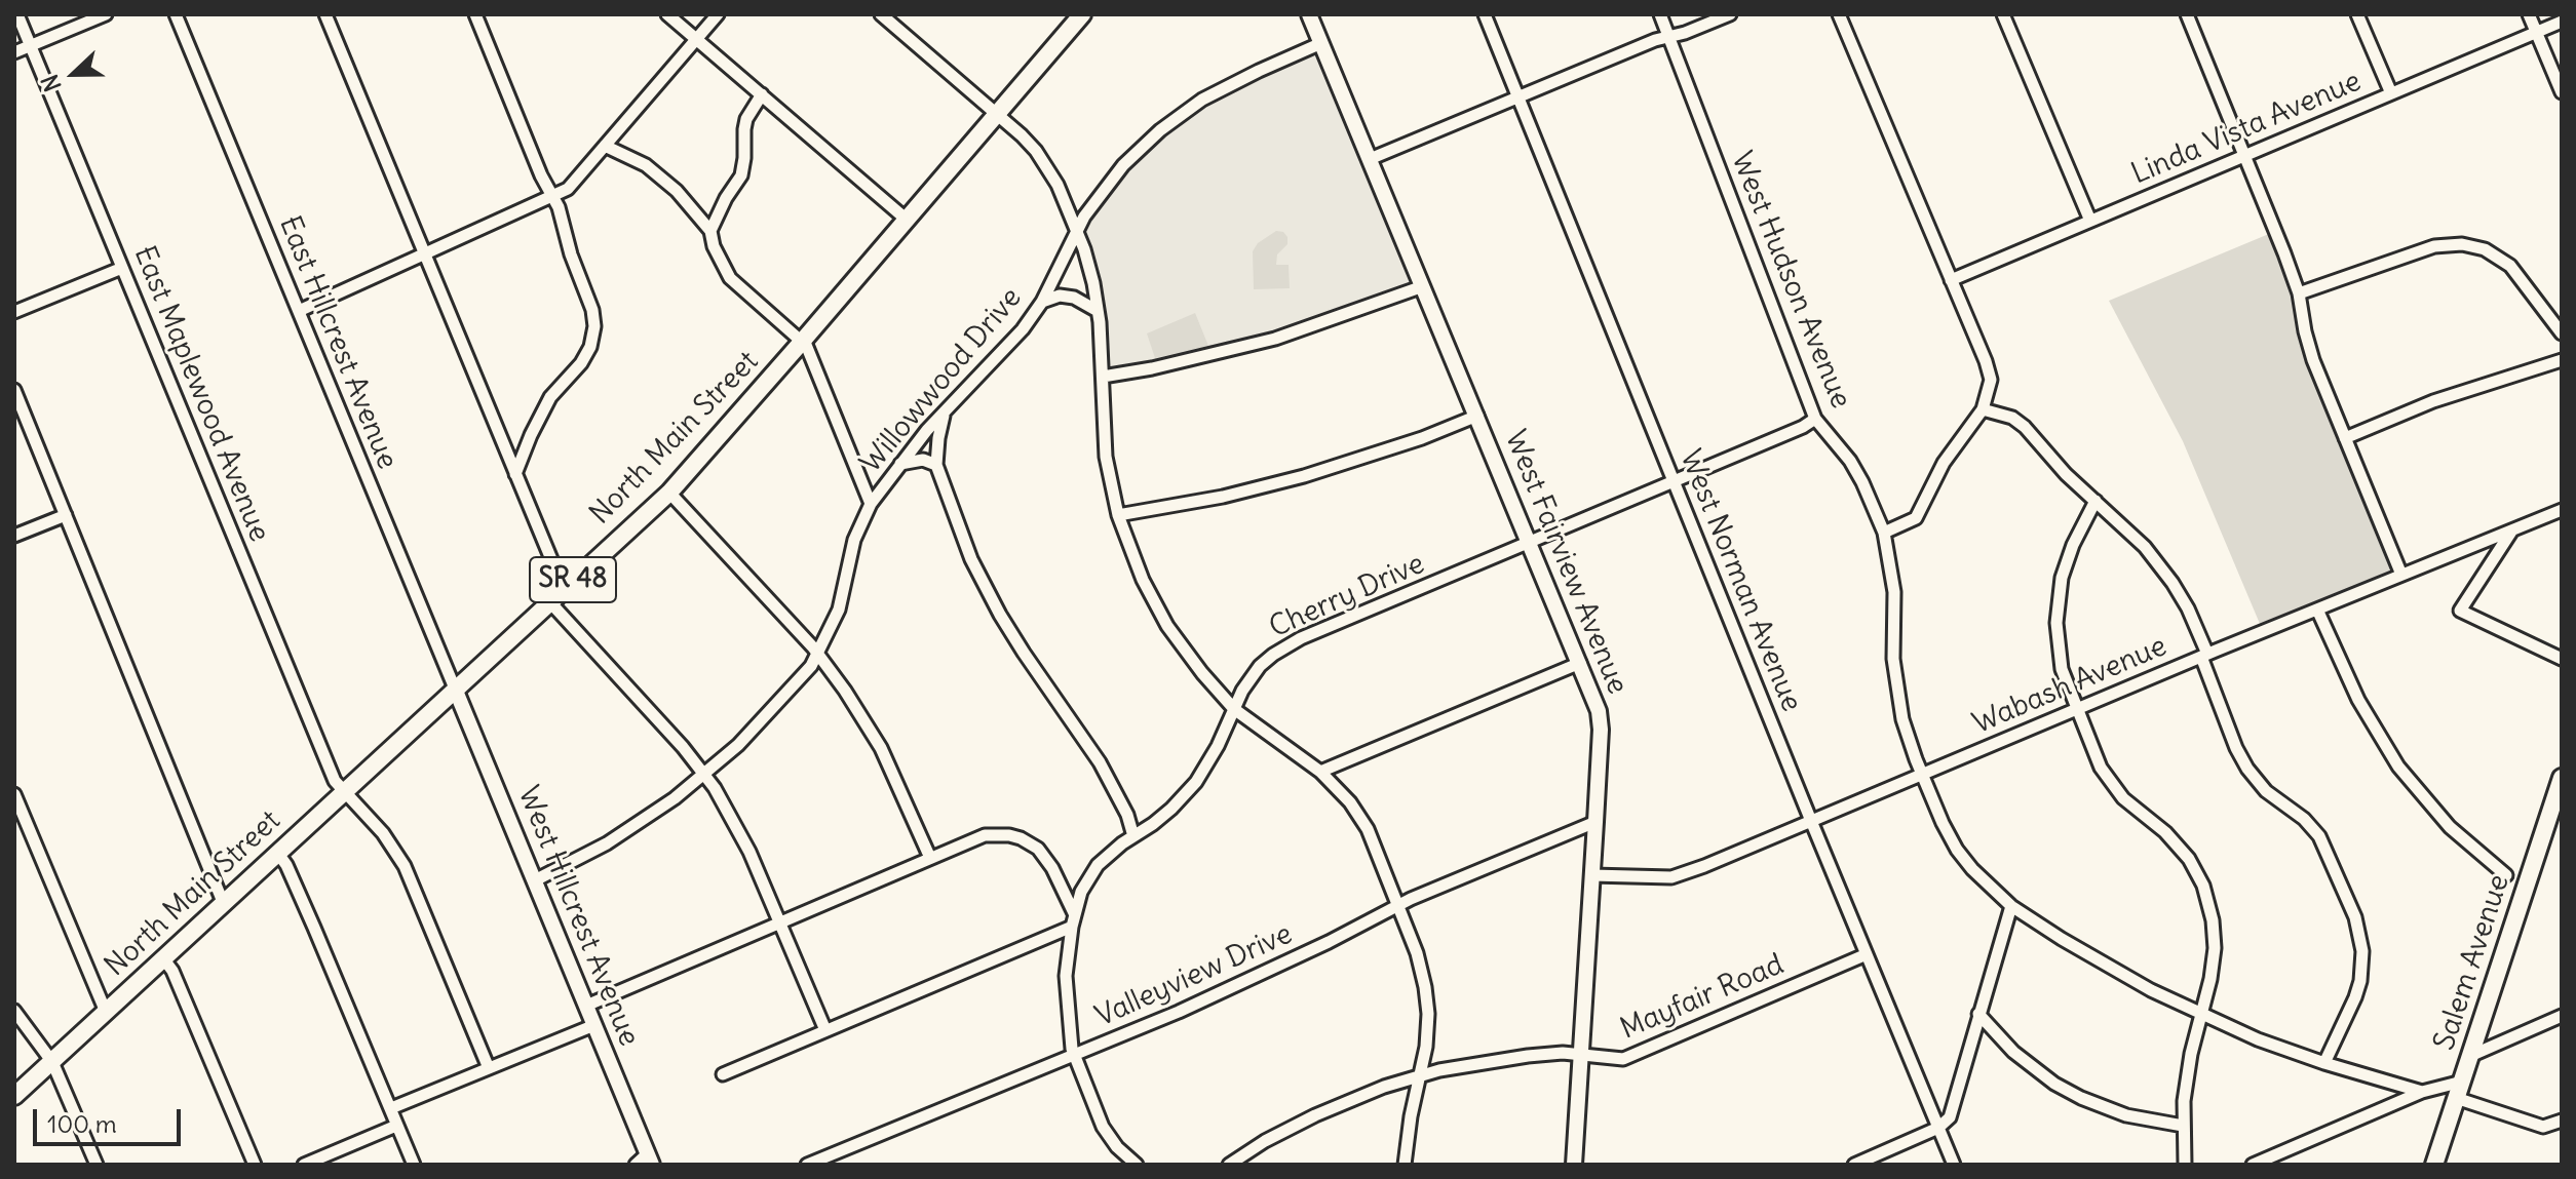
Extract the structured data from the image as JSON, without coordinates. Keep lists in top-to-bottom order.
{
  "streets": {
    "main road": ["North Main Street", "SR 48", "Salem Avenue"],
    "street": [
      "Linda Vista Avenue",
      "West Hudson Avenue",
      "East Hillcrest Avenue",
      "Willowwood Drive",
      "East Maplewood Avenue",
      "West Fairview Avenue",
      "West Norman Avenue",
      "Cherry Drive",
      "Wabash Avenue",
      "West Hillcrest Avenue",
      "Valleyview Drive",
      "Mayfair Road"
    ]
  },
  "crossings": [
    ["West Hudson Avenue", "Cherry Drive"],
    ["West Hudson Avenue", "Wabash Avenue"],
    ["East Hillcrest Avenue", "North Main Street"],
    ["East Hillcrest Avenue", "West Hillcrest Avenue"],
    ["Willowwood Drive", "West Fairview Avenue"],
    ["Willowwood Drive", "West Hillcrest Avenue"],
    ["East Maplewood Avenue", "North Main Street"],
    ["North Main Street", "West Hillcrest Avenue"],
    ["West Fairview Avenue", "Cherry Drive"],
    ["West Fairview Avenue", "Wabash Avenue"],
    ["West Fairview Avenue", "Valleyview Drive"],
    ["West Fairview Avenue", "Mayfair Road"],
    ["West Norman Avenue", "Cherry Drive"],
    ["West Norman Avenue", "Wabash Avenue"],
    ["West Norman Avenue", "Mayfair Road"],
    ["Cherry Drive", "Valleyview Drive"]
  ],
  "scale_bar": "100 m",
  "north": "left"
}
